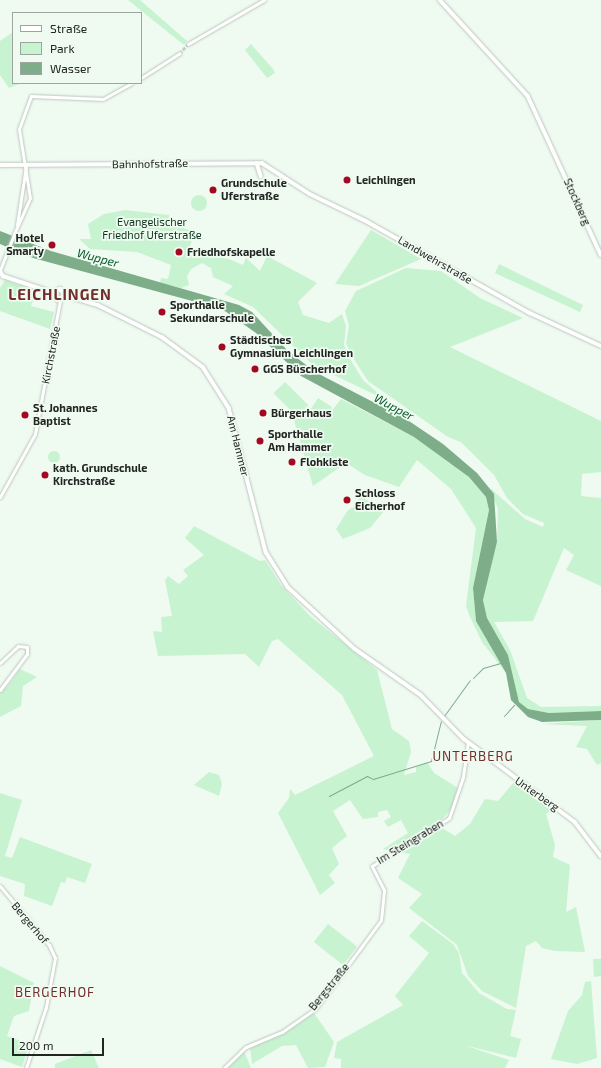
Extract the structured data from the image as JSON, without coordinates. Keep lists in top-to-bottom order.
{
  "streets": {
    "main road": [
      "Bahnhofstraße",
      "Stockberg",
      "Landwehrstraße",
      "Am Hammer",
      "Unterberg"
    ],
    "street": [
      "Kirchstraße",
      "Im Steingraben",
      "Bergerhof",
      "Bergstraße"
    ]
  },
  "crossings": [
    ["Bahnhofstraße", "Landwehrstraße"],
    ["Am Hammer", "Unterberg"],
    ["Unterberg", "Im Steingraben"],
    ["Im Steingraben", "Bergstraße"]
  ],
  "districts": ["LEICHLINGEN", "UNTERBERG", "BERGERHOF"],
  "water": ["Wupper"],
  "parks": ["Evangelischer Friedhof Uferstraße"],
  "places": [
    "Leichlingen",
    "Grundschule Uferstraße",
    "Hotel Smarty",
    "Friedhofskapelle",
    "Sporthalle Sekundarschule",
    "Städtisches Gymnasium Leichlingen",
    "GGS Büscherhof",
    "Bürgerhaus",
    "St. Johannes Baptist",
    "Sporthalle Am Hammer",
    "Flohkiste",
    "kath. Grundschule Kirchstraße",
    "Schloss Eicherhof"
  ],
  "legend": ["Straße", "Park", "Wasser"],
  "scale_bar": "200 m"
}
